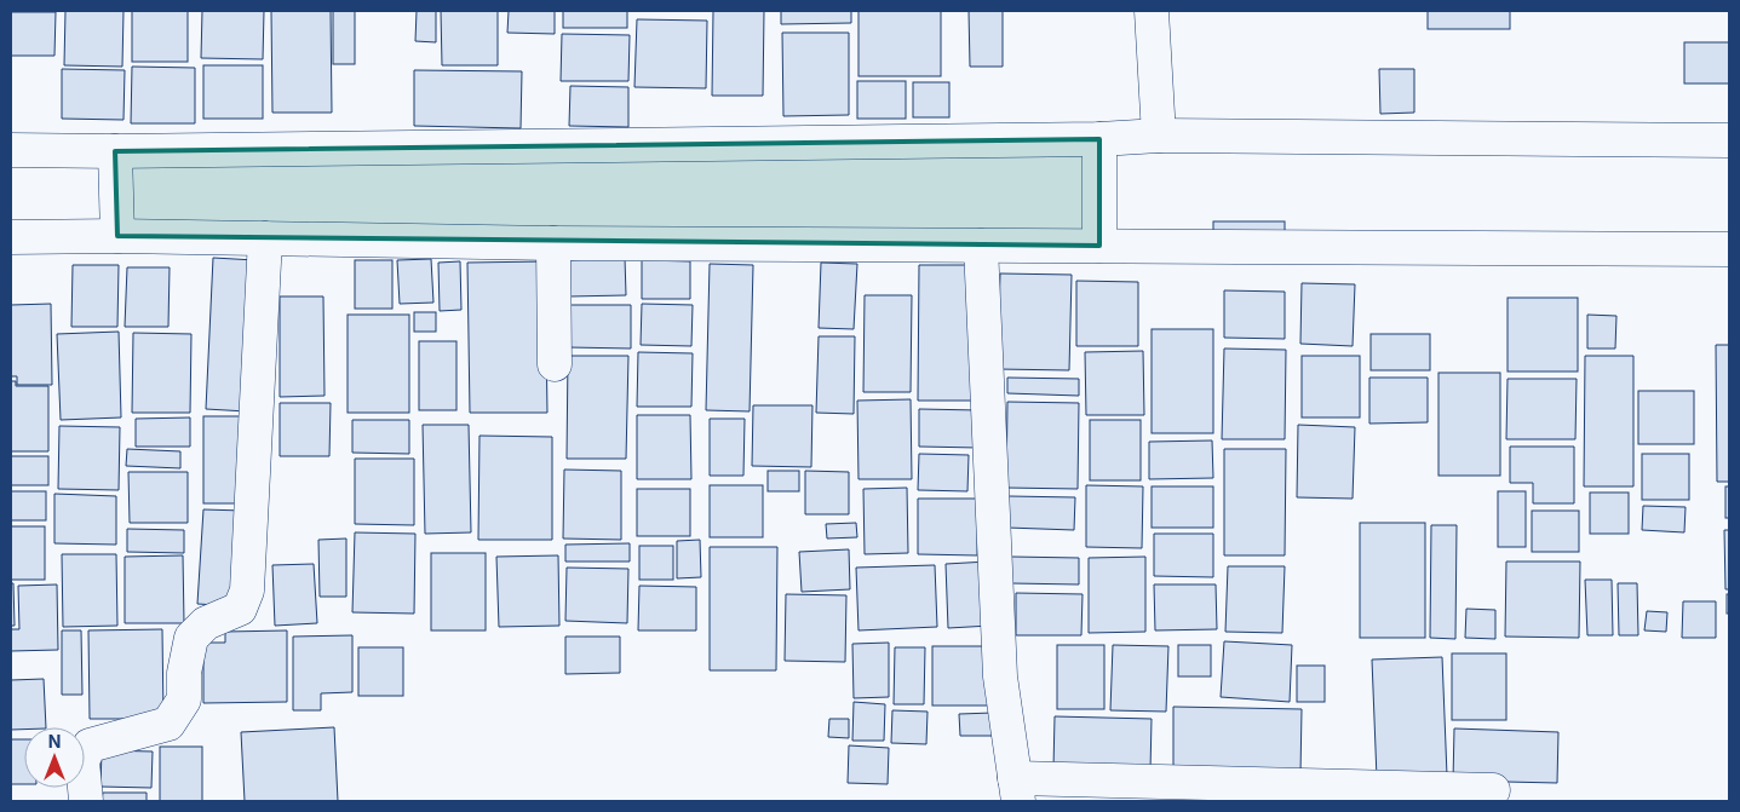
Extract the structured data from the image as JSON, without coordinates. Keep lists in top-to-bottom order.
{
  "north": "top"
}
